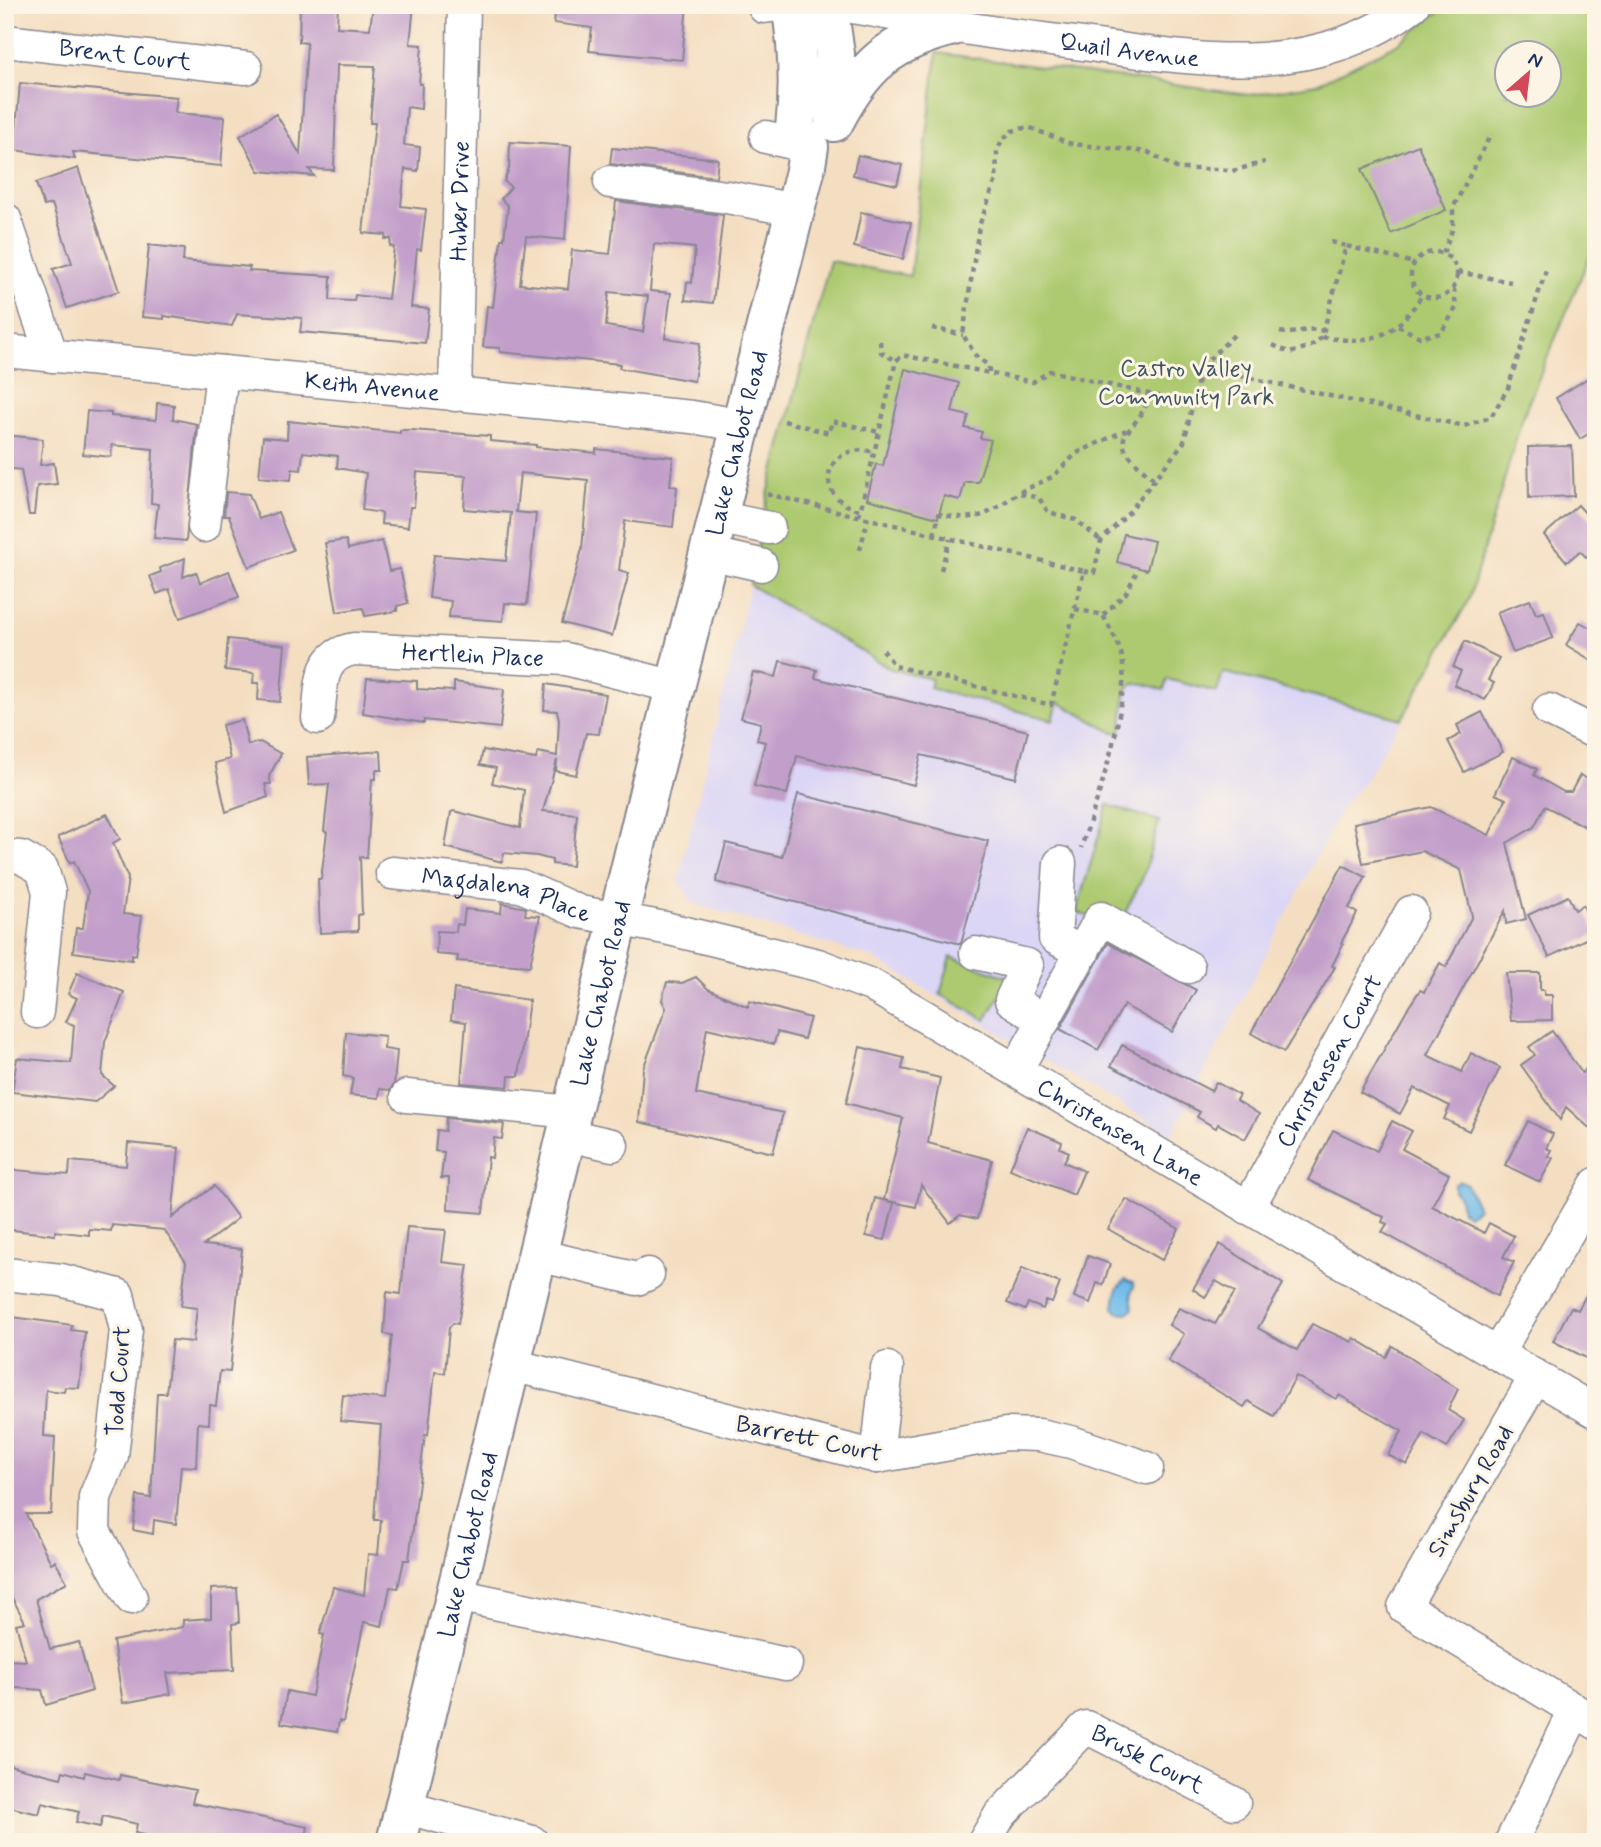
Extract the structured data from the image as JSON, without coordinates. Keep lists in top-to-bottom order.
{
  "streets": {
    "main road": ["Lake Chabot Road"],
    "street": [
      "Quail Avenue",
      "Brent Court",
      "Huber Drive",
      "Keith Avenue",
      "Hertlein Place",
      "Magdalena Place",
      "Christensen Court",
      "Christensen Lane",
      "Todd Court",
      "Barrett Court",
      "Simsbury Road",
      "Brusk Court"
    ]
  },
  "crossings": [
    ["Huber Drive", "Keith Avenue"],
    ["Keith Avenue", "Lake Chabot Road"],
    ["Lake Chabot Road", "Hertlein Place"],
    ["Lake Chabot Road", "Magdalena Place"],
    ["Lake Chabot Road", "Christensen Lane"],
    ["Lake Chabot Road", "Barrett Court"],
    ["Magdalena Place", "Christensen Lane"],
    ["Christensen Court", "Christensen Lane"],
    ["Christensen Lane", "Simsbury Road"]
  ],
  "parks": ["Castro Valley Community Park"],
  "north": "top right"
}
